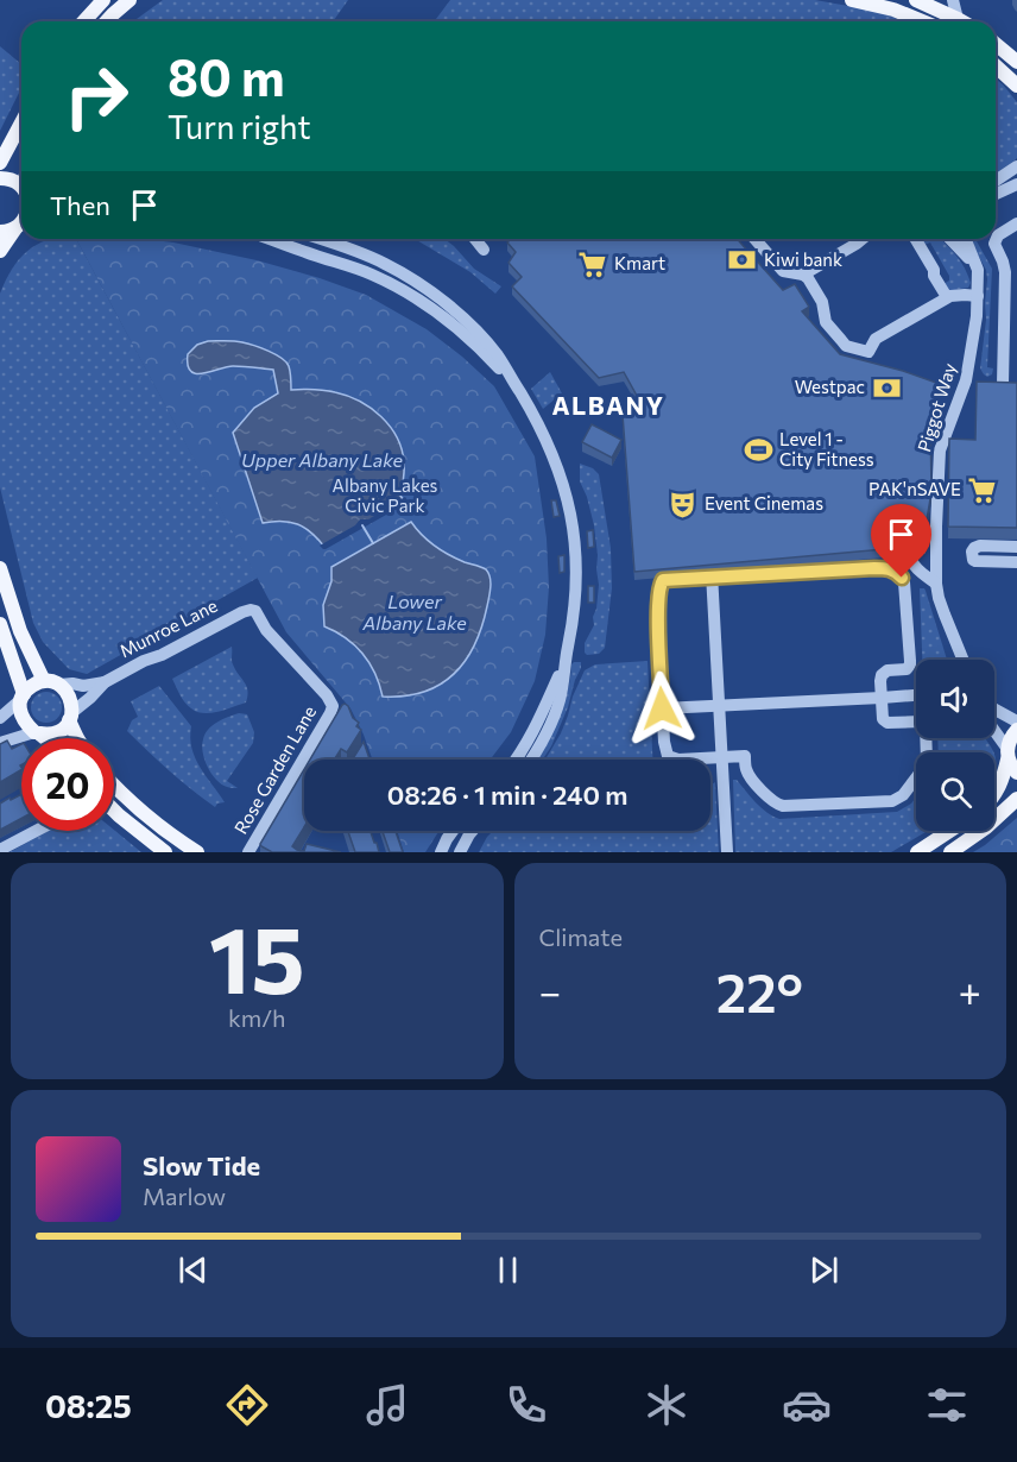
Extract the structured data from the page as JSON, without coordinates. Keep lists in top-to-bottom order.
{
  "streets": {
    "street": ["Piggot Way", "Munroe Lane", "Rose Garden Lane"]
  },
  "crossings": [
    ["Munroe Lane", "Rose Garden Lane"]
  ],
  "districts": ["ALBANY"],
  "water": ["Upper Albany Lake", "Lower Albany Lake"],
  "parks": ["Albany Lakes Civic Park"],
  "places": {
    "bank": ["Kiwi bank", "Westpac"],
    "supermarket": ["Kmart", "PAK'nSAVE"],
    "sports": ["Level 1 - City Fitness"],
    "theatre": ["Event Cinemas"]
  },
  "page": {
    "turn": ["80 m", "Turn right"],
    "then": "Then",
    "limit": "20",
    "trip": "08:26 · 1 min · 240 m",
    "tile": [
      ["15", "km/h"],
      "Climate"
    ],
    "heat": ["−", "22°", "+"],
    "song": ["Slow Tide", "Marlow"],
    "tabs": "08:25"
  }
}
